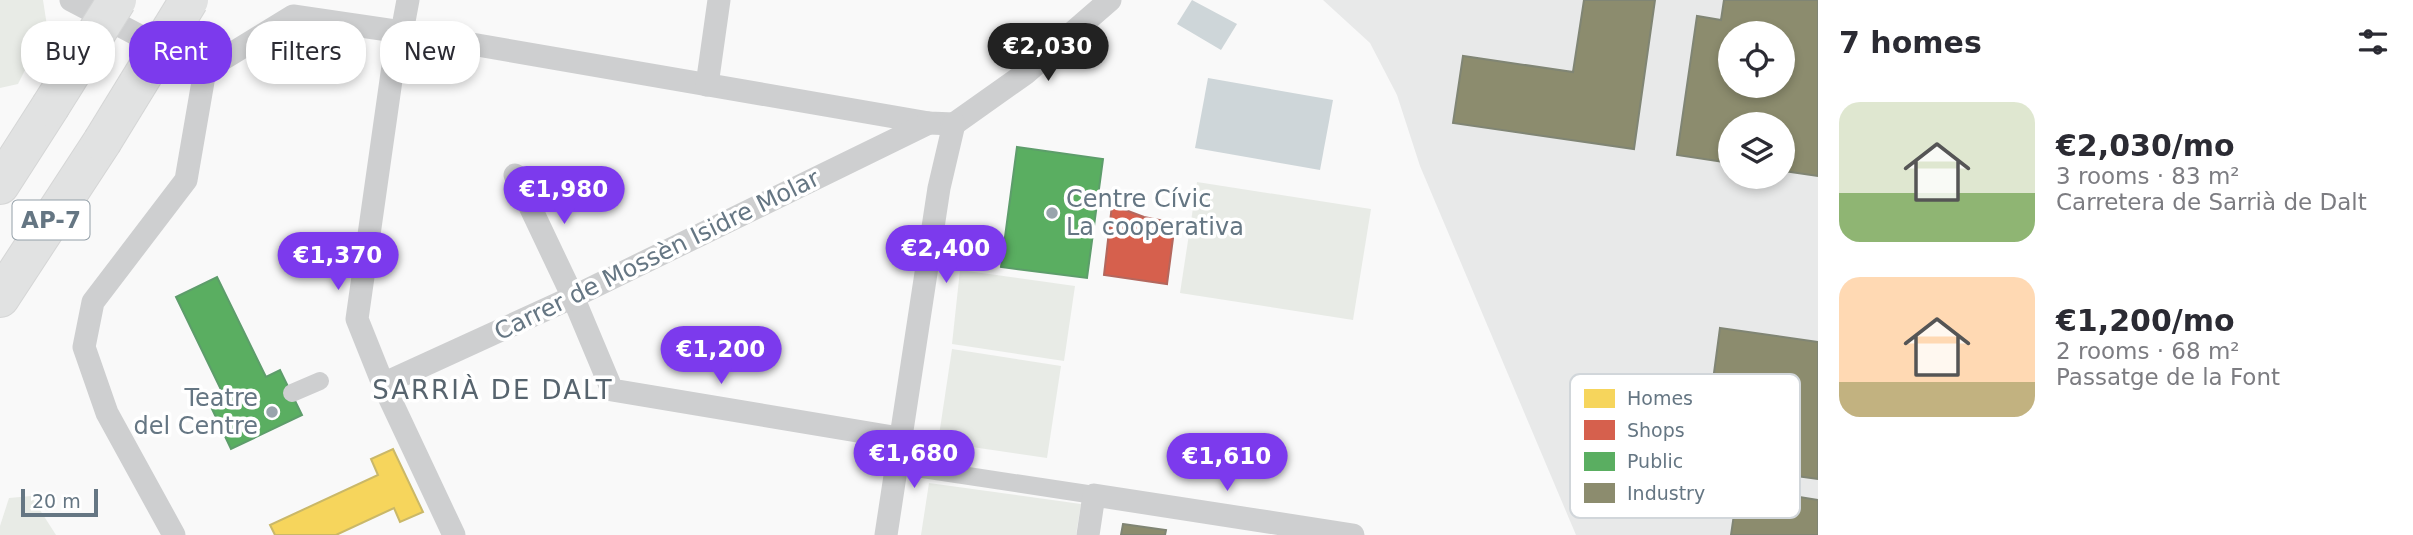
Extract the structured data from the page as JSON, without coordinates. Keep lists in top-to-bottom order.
{
  "streets": {
    "highway": ["AP-7"],
    "street": ["Carrer de Mossèn Isidre Molar"]
  },
  "districts": ["SARRIÀ DE DALT"],
  "places": ["Centre Cívic La cooperativa", "Teatre del Centre"],
  "legend": [
    "Homes",
    "Shops",
    "Public",
    "Industry"
  ],
  "scale_bar": "20 m",
  "page": {
    "heading": "7 homes",
    "chip": [
      "Buy",
      "Rent",
      "Filters",
      "New"
    ],
    "price": [
      "€2,030",
      "€1,980",
      "€2,400",
      "€1,370",
      "€1,200",
      "€1,680",
      "€1,610"
    ],
    "list": [
      {
        "name": "€2,030/mo",
        "note": "3 rooms · 83 m² · Carretera de Sarrià de Dalt"
      },
      {
        "name": "€1,200/mo",
        "note": "2 rooms · 68 m² · Passatge de la Font"
      }
    ],
    "scale": "20 m"
  }
}
